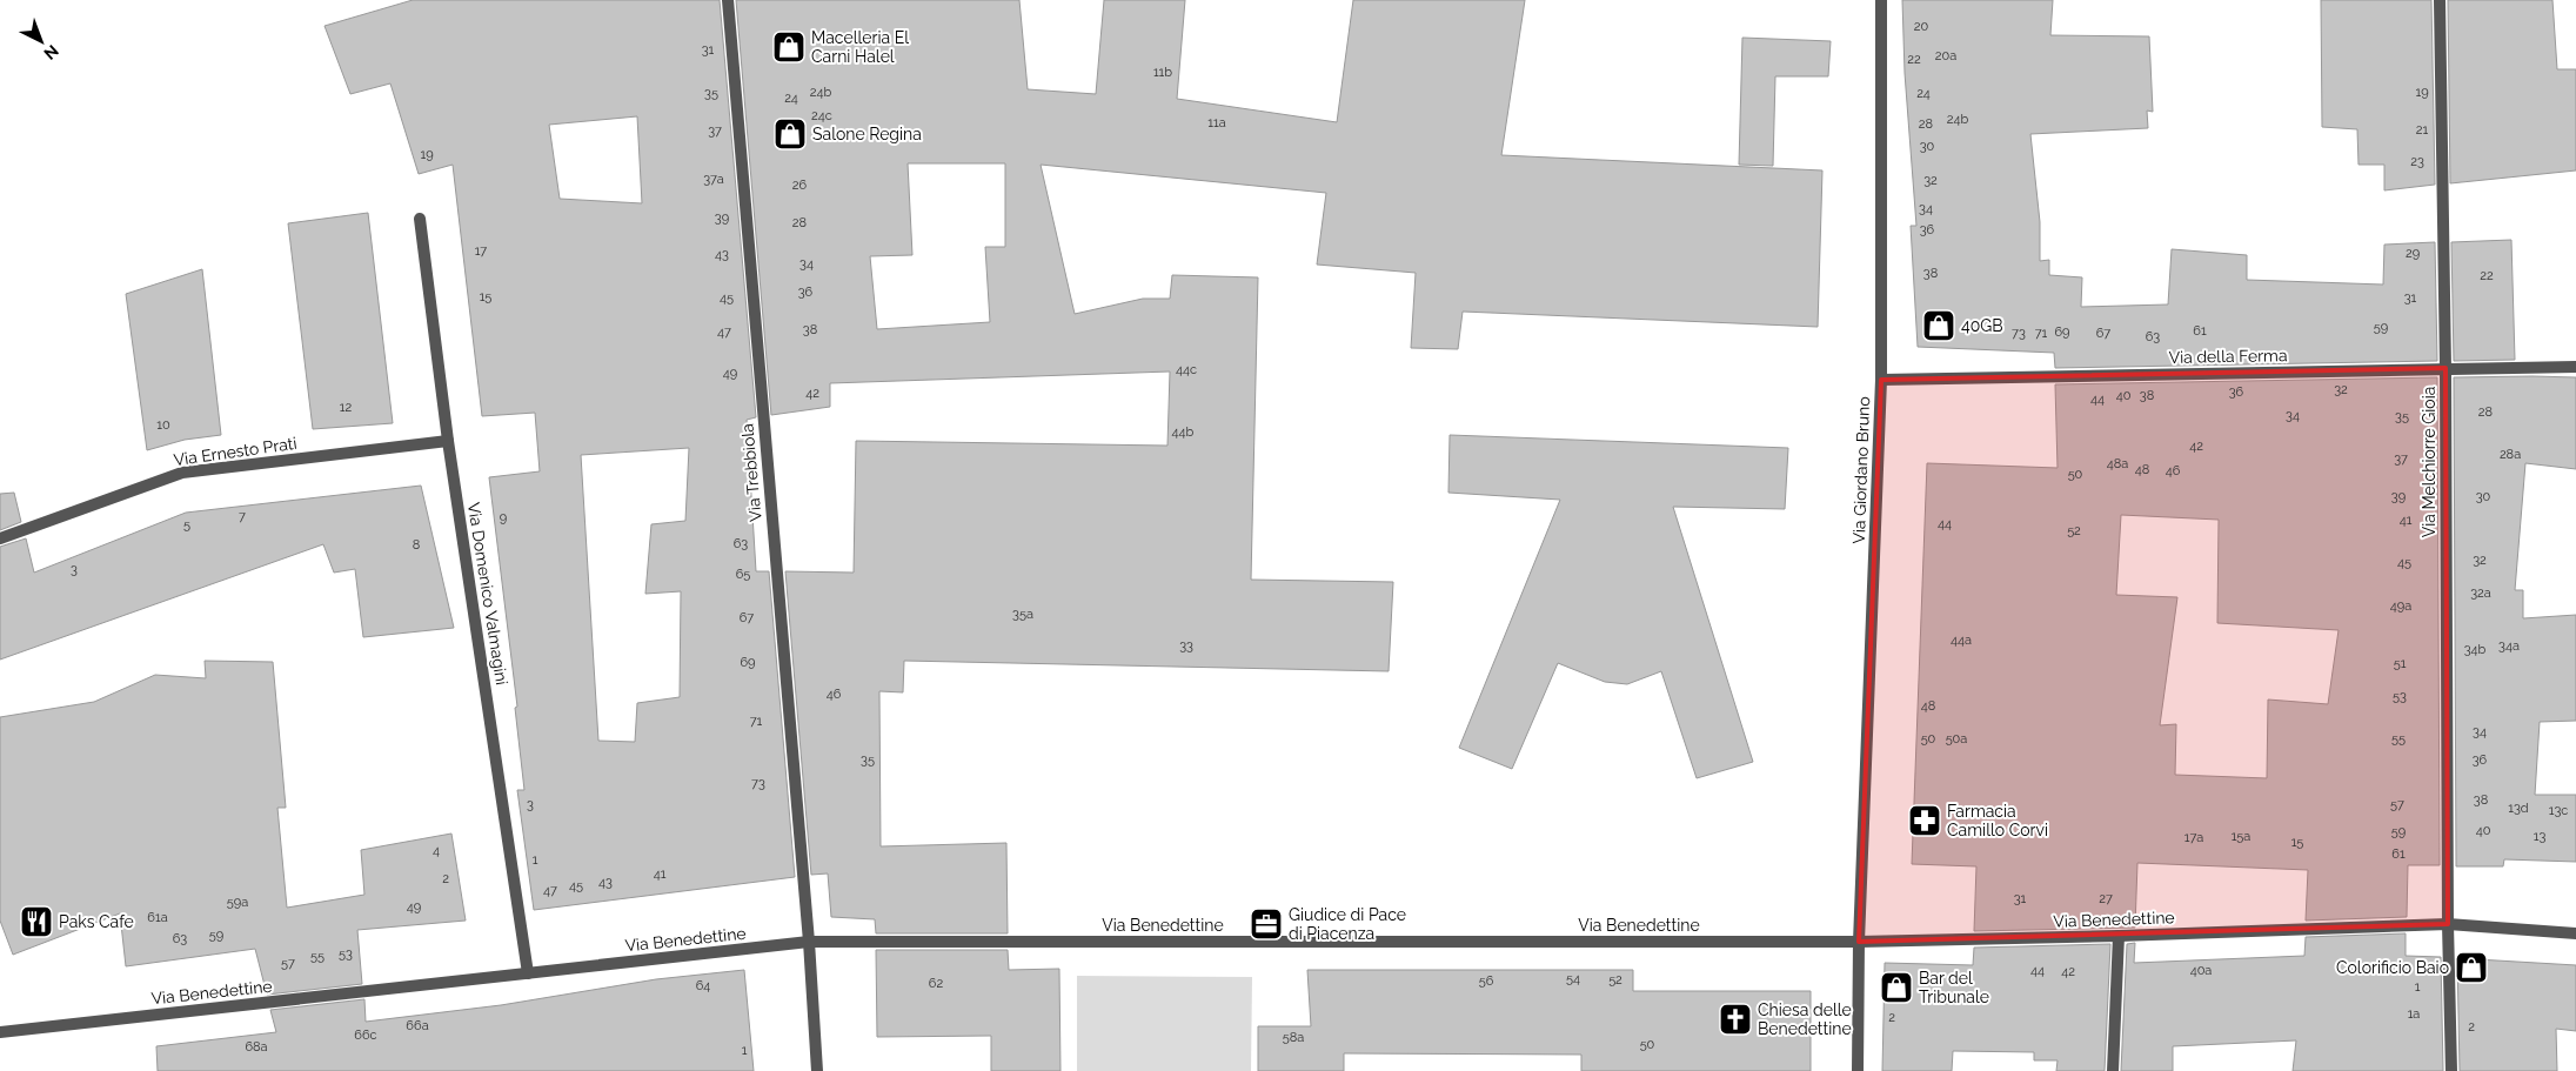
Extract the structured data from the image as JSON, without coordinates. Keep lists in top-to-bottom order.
{
  "streets": {
    "street": [
      "Via della Ferma",
      "Via Ernesto Prati",
      "Via Melchiorre Gioia",
      "Via Giordano Bruno",
      "Via Trebbiola",
      "Via Domenico Valmagini",
      "Via Benedettine"
    ]
  },
  "crossings": [
    ["Via della Ferma", "Via Melchiorre Gioia"],
    ["Via della Ferma", "Via Giordano Bruno"],
    ["Via Ernesto Prati", "Via Domenico Valmagini"],
    ["Via Melchiorre Gioia", "Via Benedettine"],
    ["Via Giordano Bruno", "Via Benedettine"],
    ["Via Trebbiola", "Via Benedettine"],
    ["Via Domenico Valmagini", "Via Benedettine"]
  ],
  "places": {
    "shop": [
      "Macelleria El Carni Halel",
      "Salone Regina",
      "40GB",
      "Colorificio Baio",
      "Bar del Tribunale"
    ],
    "pharmacy": ["Farmacia Camillo Corvi"],
    "restaurant": ["Paks Cafe"],
    "office": ["Giudice di Pace di Piacenza"],
    "church": ["Chiesa delle Benedettine"]
  },
  "house_numbers": [
    "20",
    "31",
    "20a",
    "22",
    "11b",
    "24b",
    "19",
    "35",
    "24",
    "24",
    "24c",
    "24b",
    "11a",
    "28",
    "21",
    "37",
    "30",
    "19",
    "23",
    "37a",
    "32",
    "26",
    "34",
    "39",
    "28",
    "36",
    "17",
    "29",
    "43",
    "34",
    "38",
    "22",
    "36",
    "15",
    "45",
    "31",
    "59",
    "38",
    "61",
    "47",
    "69",
    "73",
    "71",
    "67",
    "63",
    "44c",
    "49",
    "32",
    "36",
    "42",
    "40",
    "38",
    "44",
    "12",
    "28",
    "34",
    "35",
    "10",
    "44b",
    "42",
    "28a",
    "37",
    "48a",
    "48",
    "46",
    "50",
    "39",
    "30",
    "7",
    "9",
    "41",
    "44",
    "5",
    "52",
    "63",
    "8",
    "32",
    "45",
    "3",
    "65",
    "32a",
    "49a",
    "35a",
    "67",
    "44a",
    "33",
    "34a",
    "34b",
    "69",
    "51",
    "46",
    "53",
    "48",
    "71",
    "34",
    "50",
    "50a",
    "55",
    "35",
    "36",
    "73",
    "38",
    "3",
    "57",
    "13d",
    "13c",
    "40",
    "59",
    "15a",
    "13",
    "17a",
    "15",
    "4",
    "61",
    "1",
    "41",
    "2",
    "43",
    "45",
    "47",
    "31",
    "27",
    "59a",
    "49",
    "61a",
    "59",
    "63",
    "53",
    "55",
    "57",
    "44",
    "40a",
    "42",
    "54",
    "52",
    "56",
    "62",
    "64",
    "1",
    "1a",
    "2",
    "66a",
    "2",
    "66c",
    "58a",
    "50",
    "68a",
    "1"
  ],
  "north": "bottom right"
}
